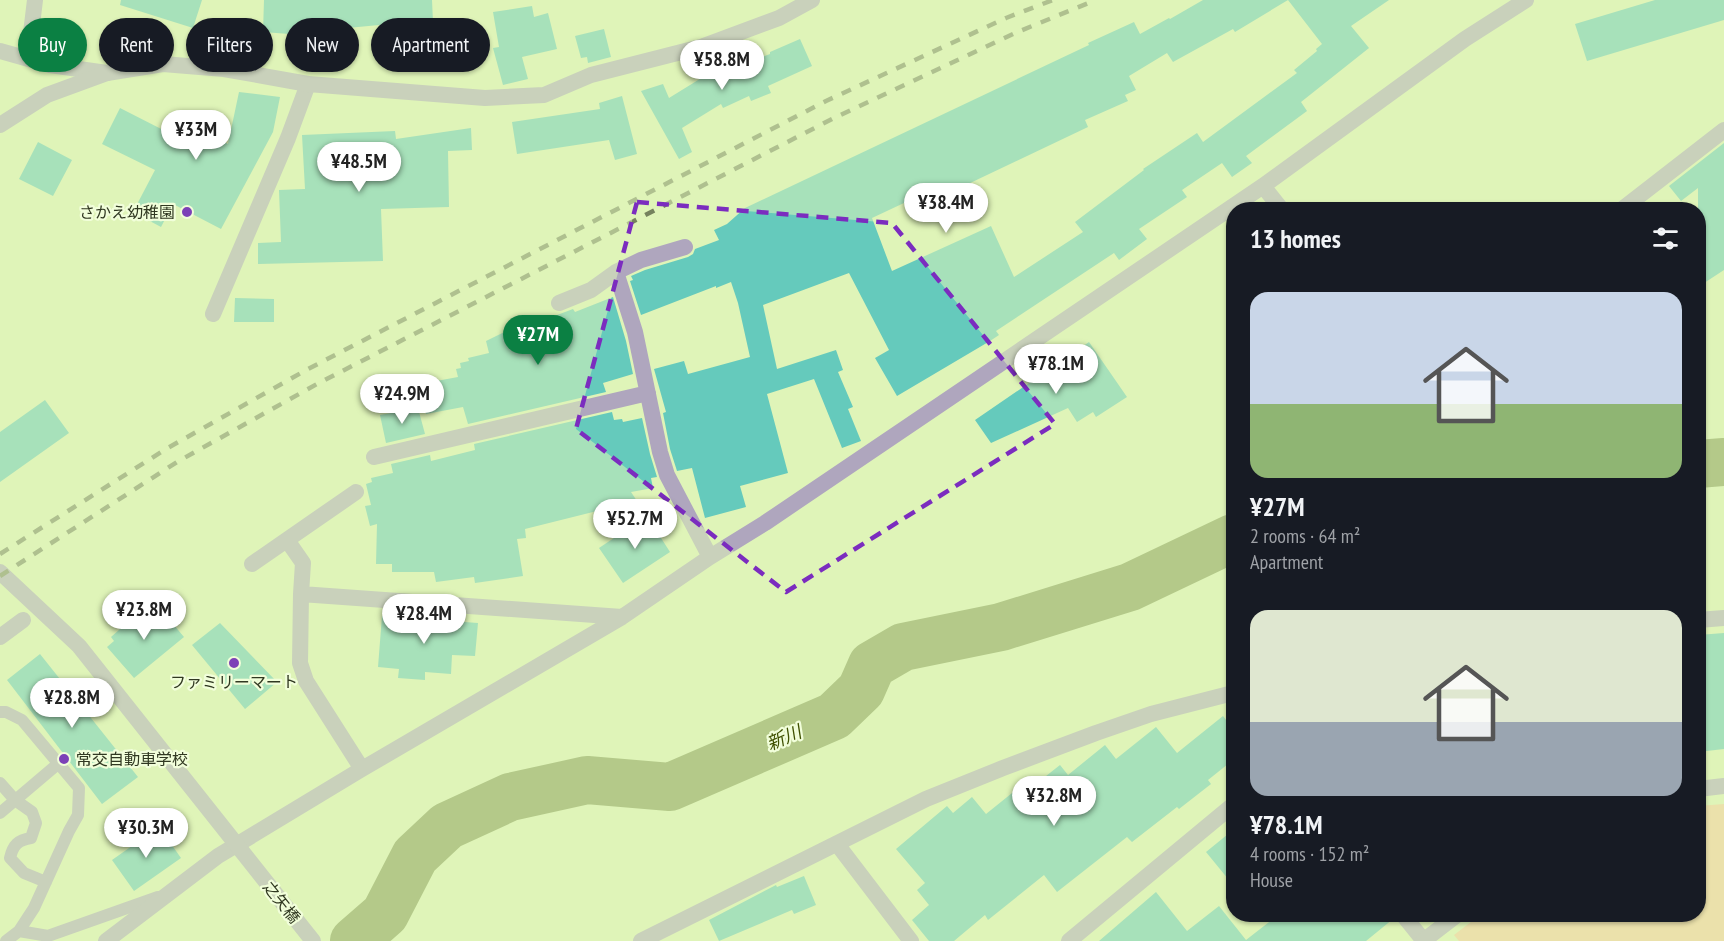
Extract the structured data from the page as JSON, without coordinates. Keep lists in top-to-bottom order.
{
  "streets": {
    "street": ["之矢橋"]
  },
  "water": ["新川"],
  "places": ["さかえ幼稚園", "ファミリーマート", "常交自動車学校"],
  "page": {
    "chip": [
      "Buy",
      "Rent",
      "Filters",
      "New",
      "Apartment"
    ],
    "price": [
      "¥58.8M",
      "¥33M",
      "¥48.5M",
      "¥38.4M",
      "¥27M",
      "¥78.1M",
      "¥24.9M",
      "¥52.7M",
      "¥23.8M",
      "¥28.4M",
      "¥28.8M",
      "¥32.8M",
      "¥30.3M"
    ],
    "heading": "13 homes",
    "list": [
      {
        "name": "¥27M",
        "note": "2 rooms · 64 m² · Apartment"
      },
      {
        "name": "¥78.1M",
        "note": "4 rooms · 152 m² · House"
      }
    ]
  }
}
